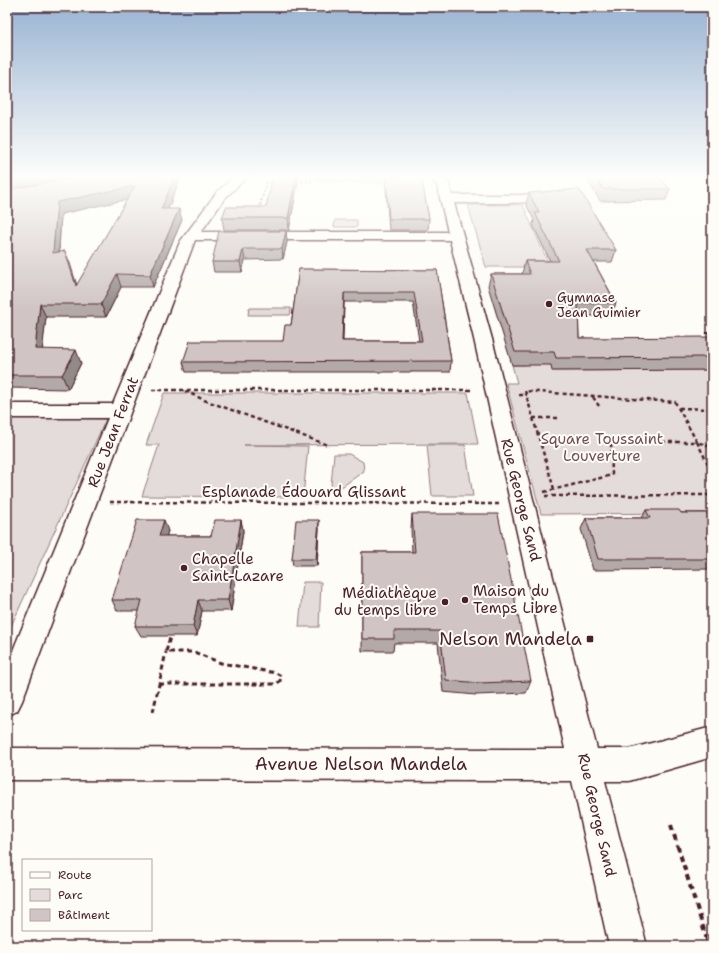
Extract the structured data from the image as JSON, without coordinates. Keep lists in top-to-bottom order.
{
  "streets": {
    "street": ["Rue Jean Ferrat", "Rue George Sand", "Avenue Nelson Mandela"],
    "path": ["Esplanade Édouard Glissant"]
  },
  "crossings": [
    ["Rue Jean Ferrat", "Esplanade Édouard Glissant"],
    ["Esplanade Édouard Glissant", "Rue George Sand"],
    ["Rue George Sand", "Avenue Nelson Mandela"]
  ],
  "parks": ["Square Toussaint Louverture"],
  "places": {
    "other": [
      "Gymnase Jean Guimier",
      "Chapelle Saint-Lazare",
      "Maison du Temps Libre",
      "Médiathèque du temps libre"
    ],
    "transit": ["Nelson Mandela"]
  },
  "legend": ["Route", "Parc", "Bâtiment"]
}
